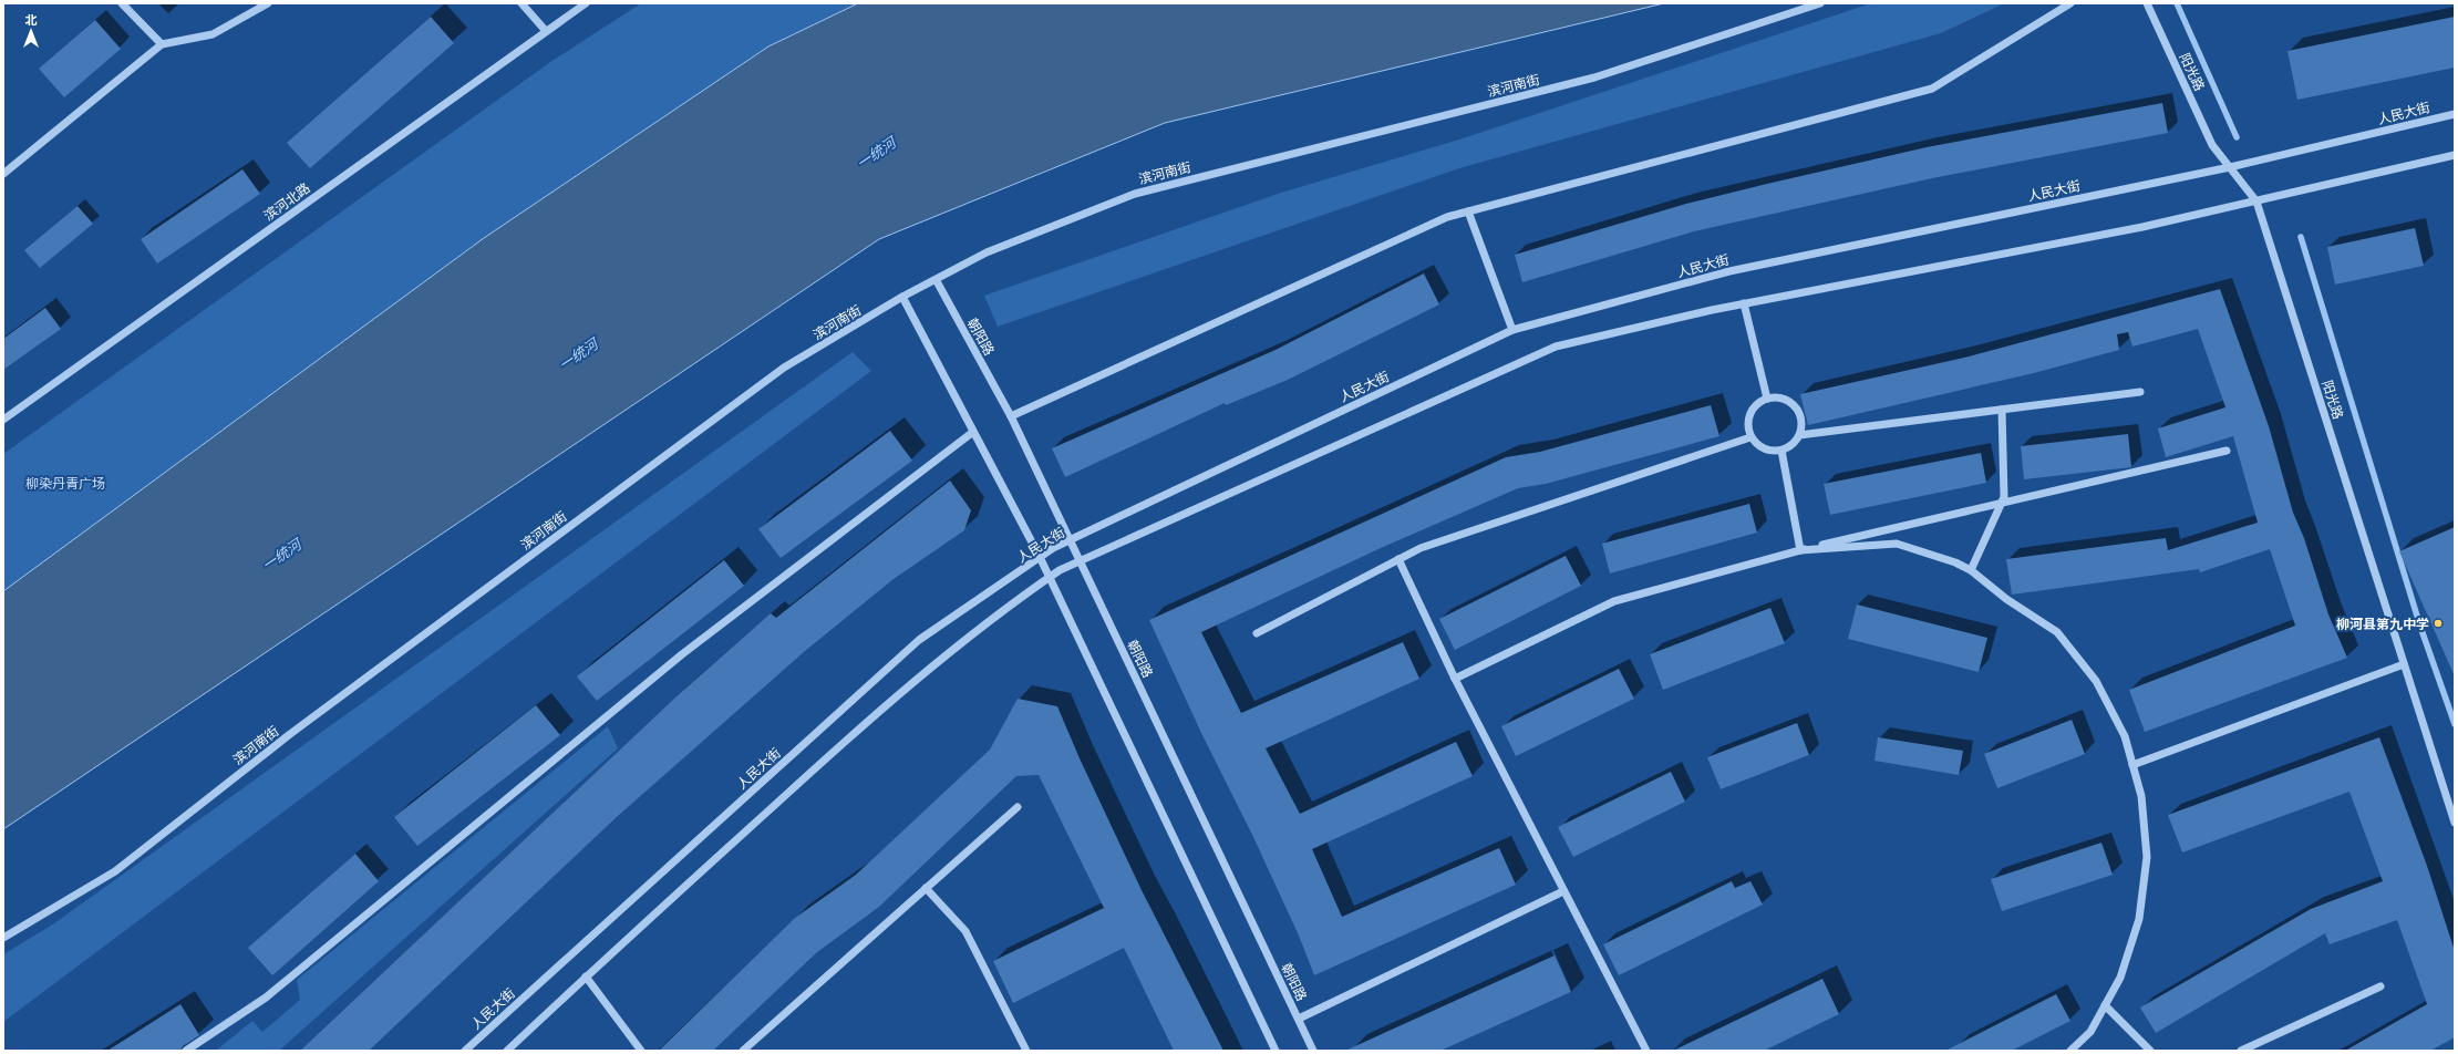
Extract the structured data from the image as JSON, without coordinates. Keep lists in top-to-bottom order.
{
  "streets": {
    "street": [
      "阳光路",
      "滨河南街",
      "人民大街",
      "滨河北路",
      "朝阳路"
    ]
  },
  "crossings": [
    ["阳光路", "人民大街"],
    ["滨河南街", "朝阳路"],
    ["人民大街", "朝阳路"]
  ],
  "water": ["一统河"],
  "parks": ["柳染丹青广场"],
  "places": ["柳河县第九中学"],
  "north": "top"
}
